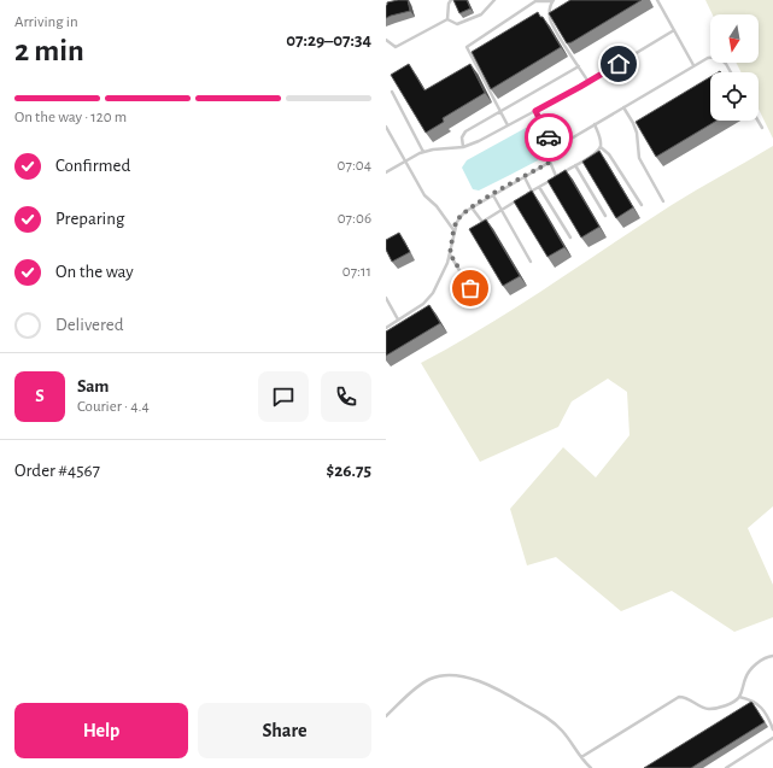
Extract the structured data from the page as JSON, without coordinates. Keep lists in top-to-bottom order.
{
  "north": "bottom",
  "page": {
    "heading": ["2 min", "Arriving in", "07:29–07:34"],
    "panel": [
      "Sam",
      "Courier · 4.4",
      "Order #4567",
      "$26.75"
    ],
    "bar": "On the way · 120 m",
    "list": [
      ["Confirmed", "07:04"],
      ["Preparing", "07:06"],
      ["On the way", "07:11"],
      "Delivered"
    ],
    "round": "S",
    "buttons": ["Help", "Share"]
  }
}
